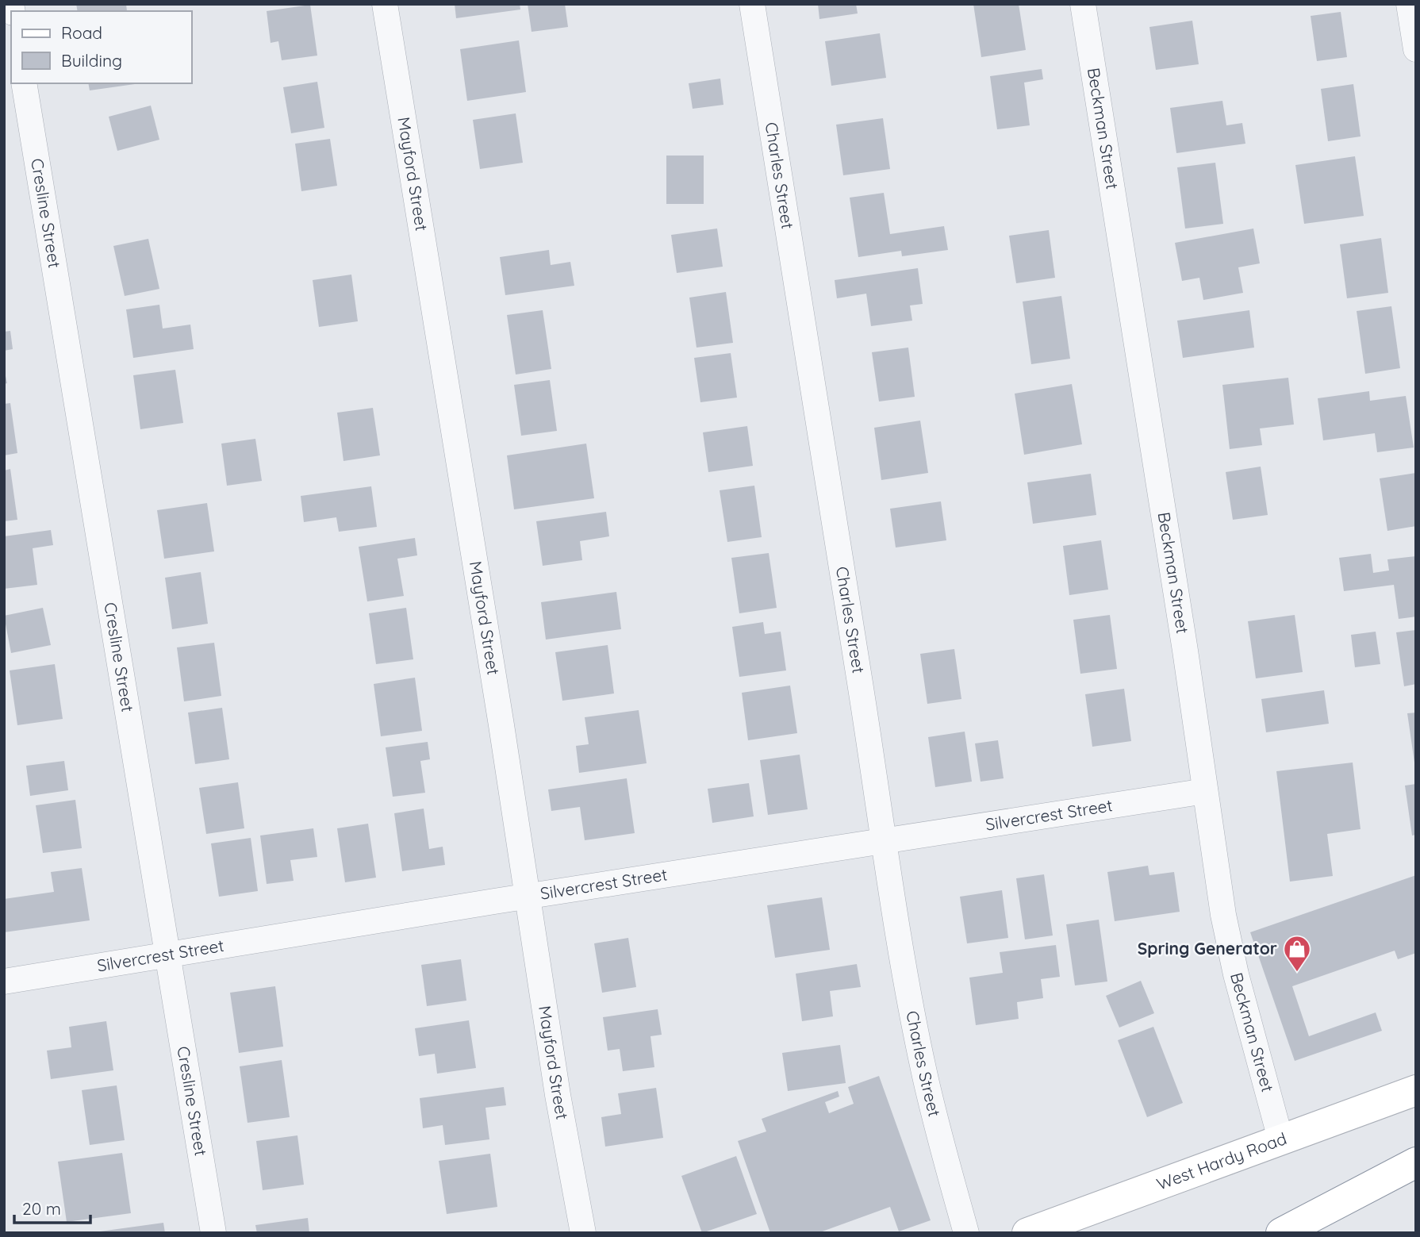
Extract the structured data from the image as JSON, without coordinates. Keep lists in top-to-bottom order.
{
  "streets": {
    "main road": ["West Hardy Road"],
    "street": [
      "Beckman Street",
      "Mayford Street",
      "Charles Street",
      "Cresline Street",
      "Silvercrest Street"
    ]
  },
  "crossings": [
    ["Beckman Street", "Silvercrest Street"],
    ["Beckman Street", "West Hardy Road"],
    ["Mayford Street", "Silvercrest Street"],
    ["Charles Street", "Silvercrest Street"],
    ["Cresline Street", "Silvercrest Street"]
  ],
  "places": {
    "shop": ["Spring Generator"]
  },
  "legend": ["Road", "Building"],
  "scale_bar": "20 m"
}
